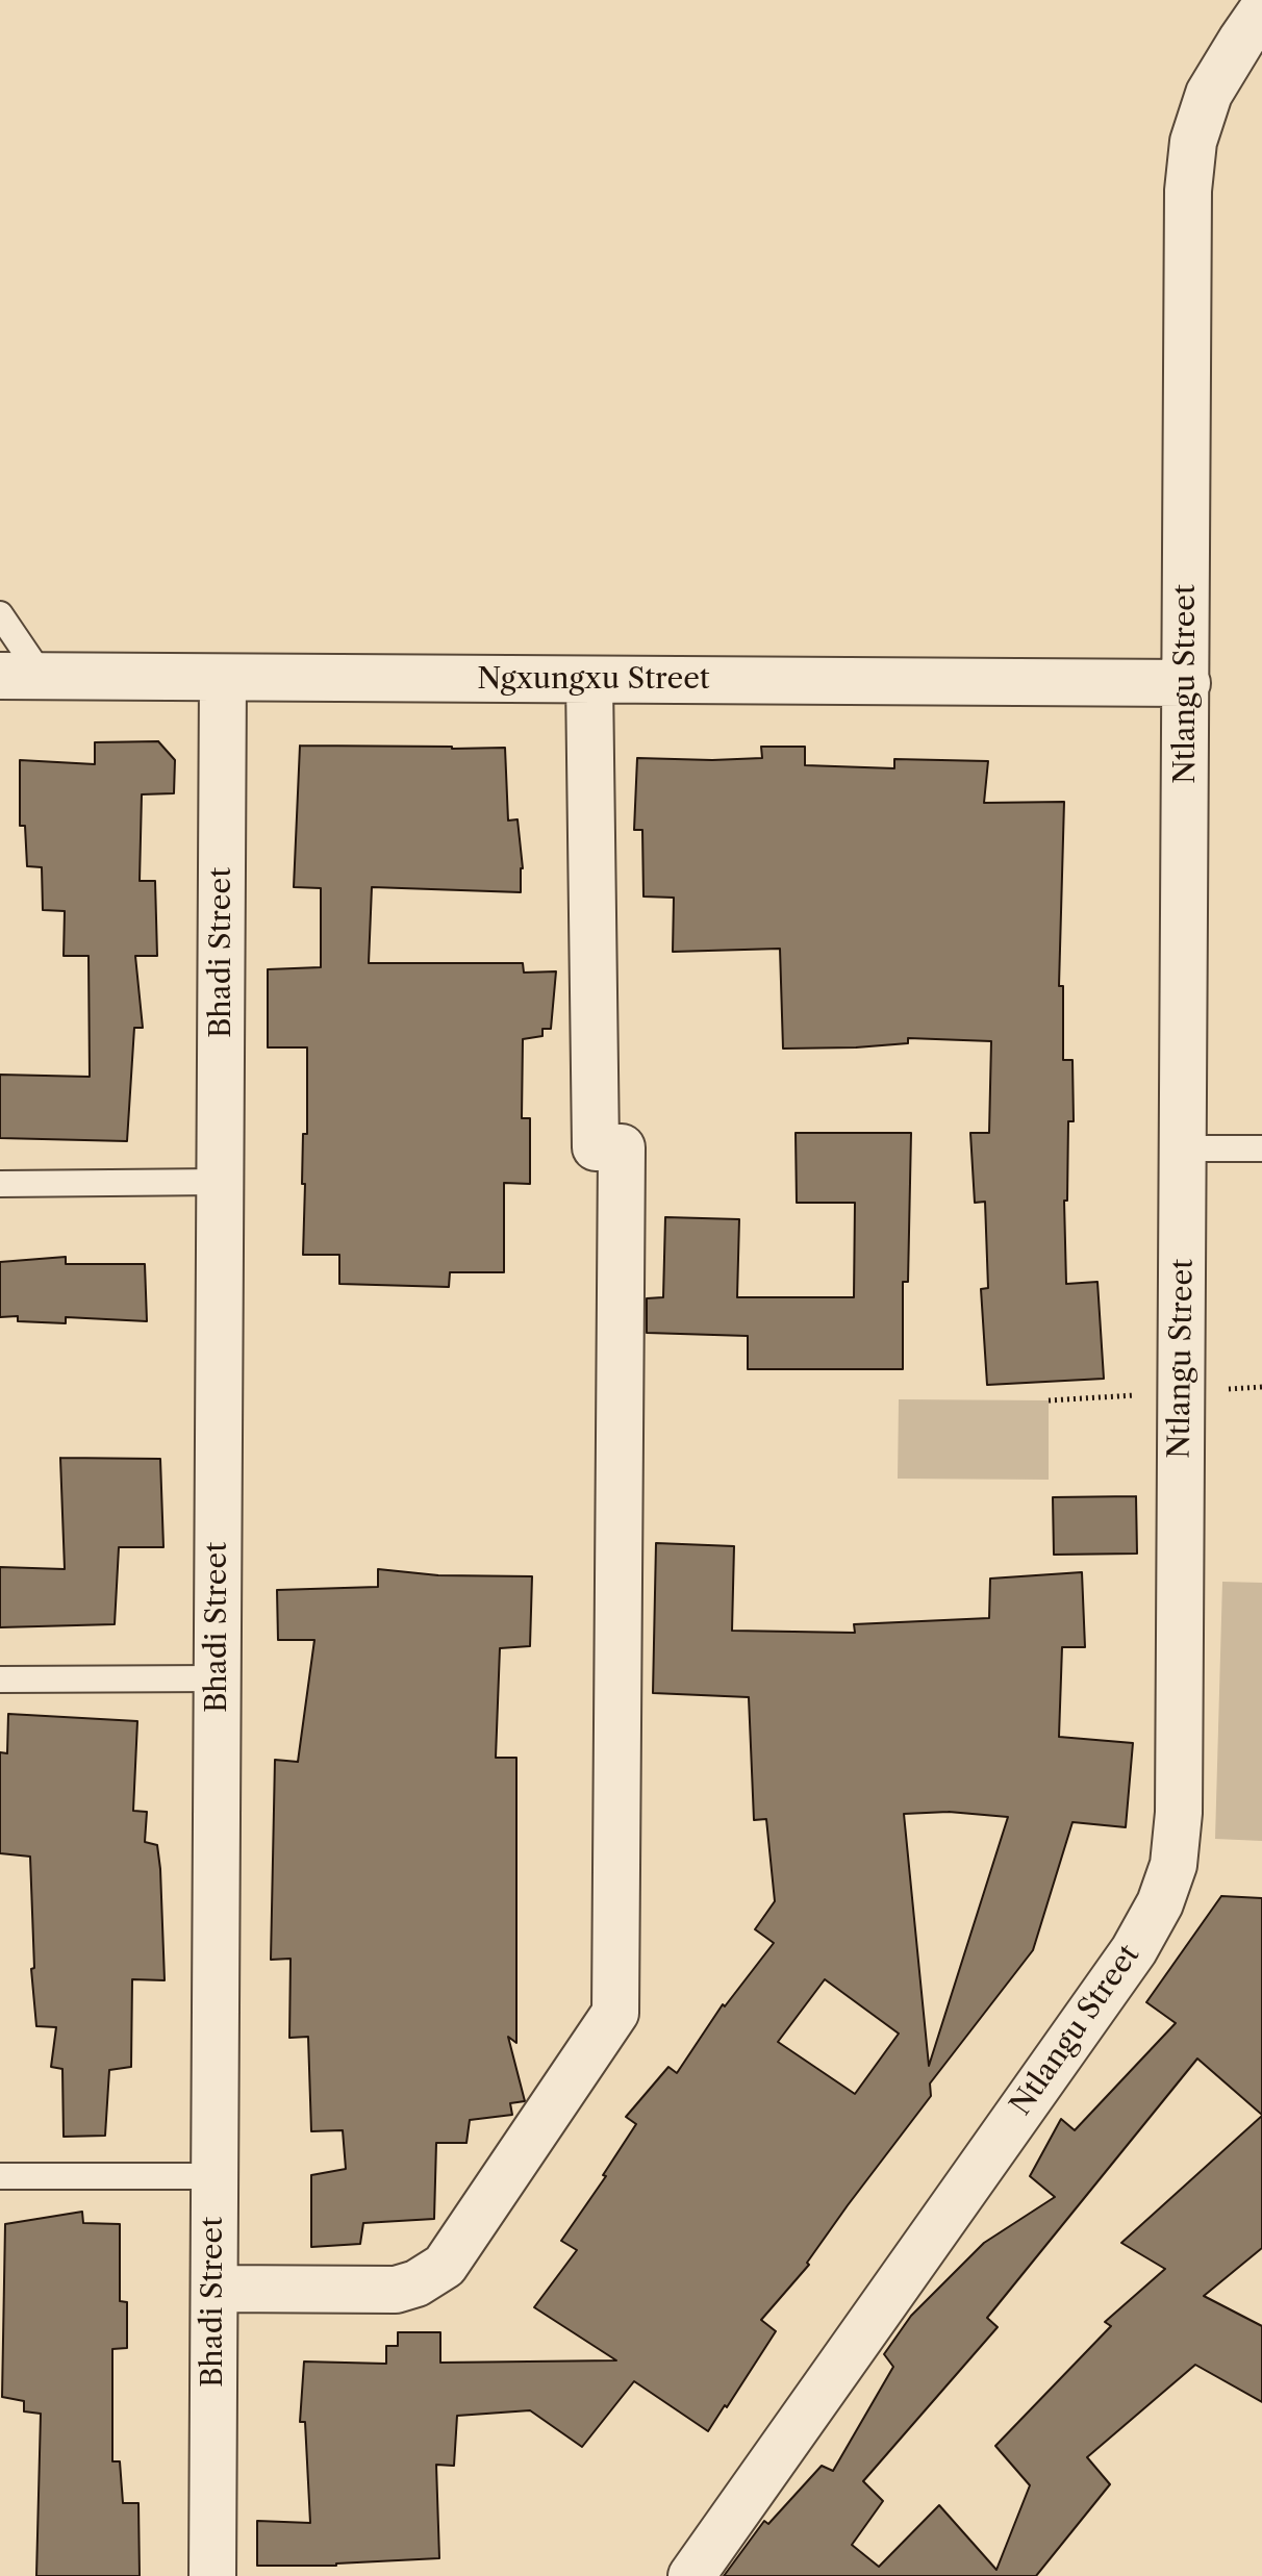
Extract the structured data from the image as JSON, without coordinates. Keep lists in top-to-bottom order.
{
  "streets": {
    "street": ["Ngxungxu Street", "Ntlangu Street", "Bhadi Street"]
  },
  "crossings": [
    ["Ngxungxu Street", "Ntlangu Street"],
    ["Ngxungxu Street", "Bhadi Street"]
  ]
}
